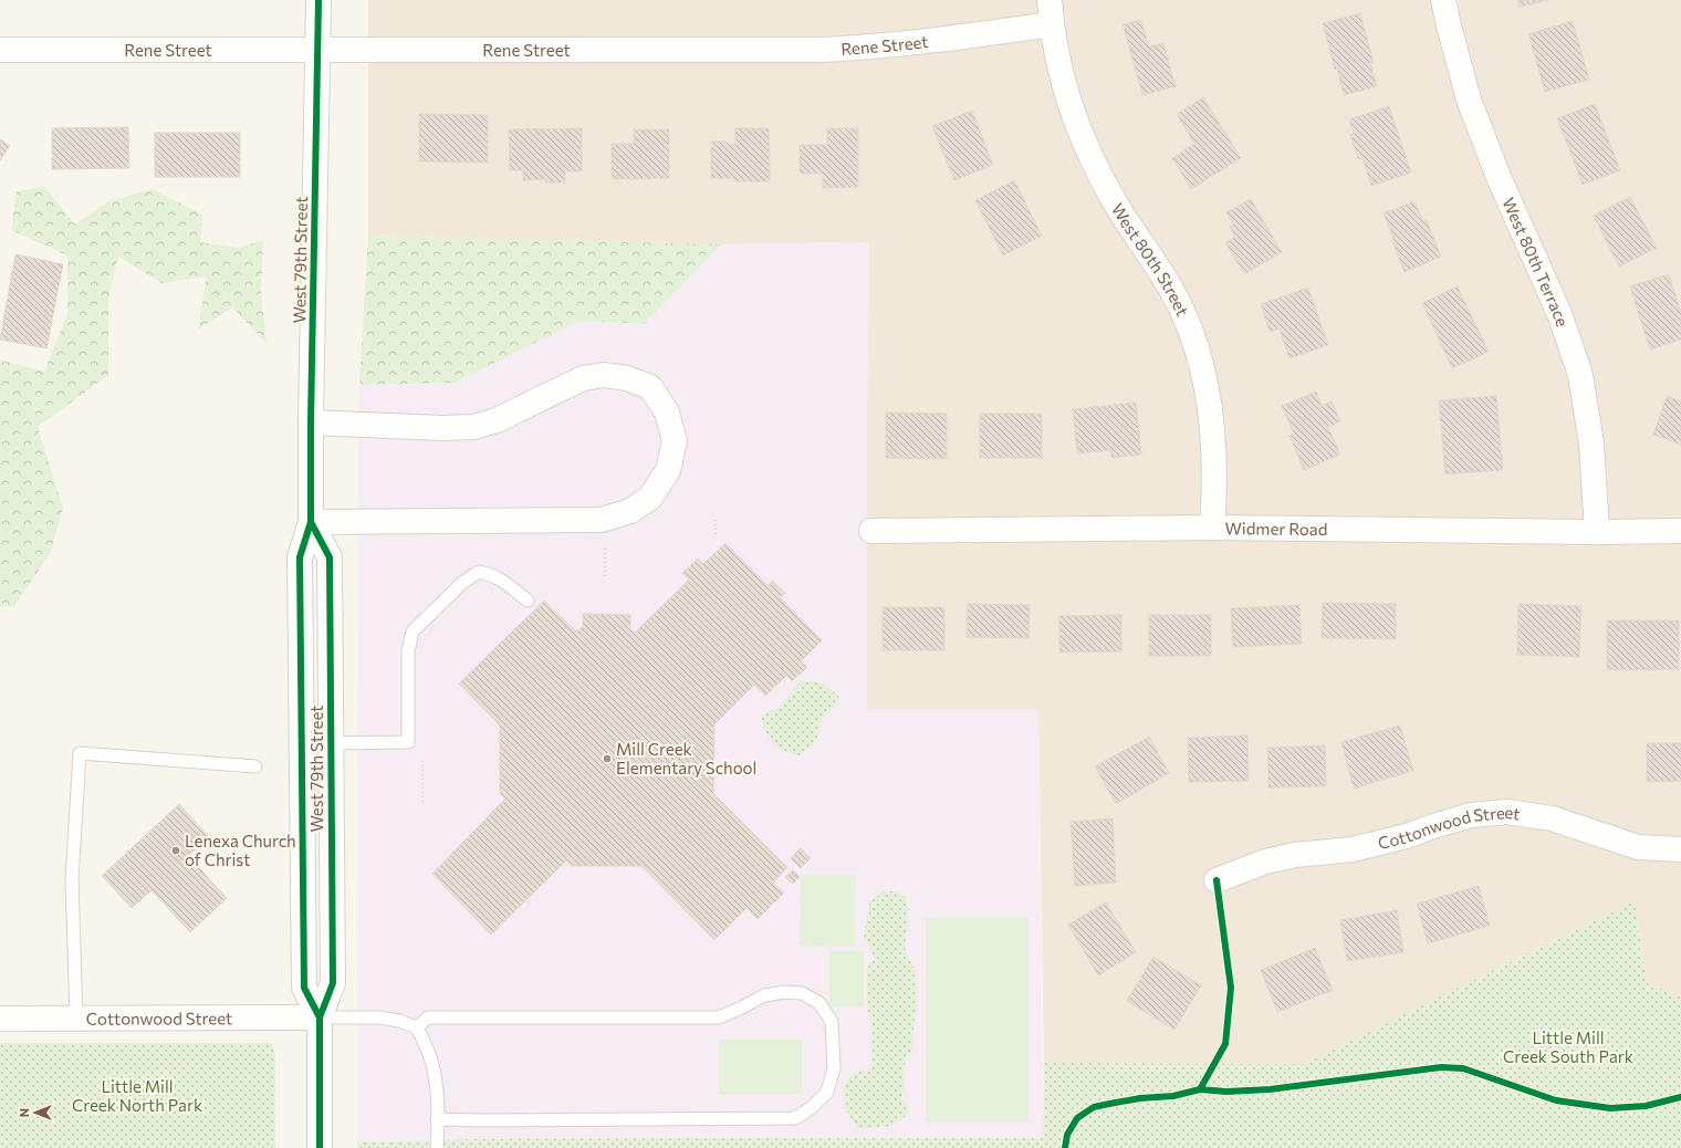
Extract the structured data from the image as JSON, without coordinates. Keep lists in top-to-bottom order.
{
  "streets": {
    "street": [
      "Rene Street",
      "West 79th Street",
      "West 80th Street",
      "West 80th Terrace",
      "Widmer Road",
      "Cottonwood Street"
    ]
  },
  "crossings": [
    ["Rene Street", "West 79th Street"],
    ["Rene Street", "West 80th Street"],
    ["West 79th Street", "Cottonwood Street"],
    ["West 80th Street", "Widmer Road"],
    ["West 80th Terrace", "Widmer Road"]
  ],
  "parks": ["Little Mill Creek South Park", "Little Mill Creek North Park"],
  "places": ["Mill Creek Elementary School", "Lenexa Church of Christ"],
  "north": "left"
}
